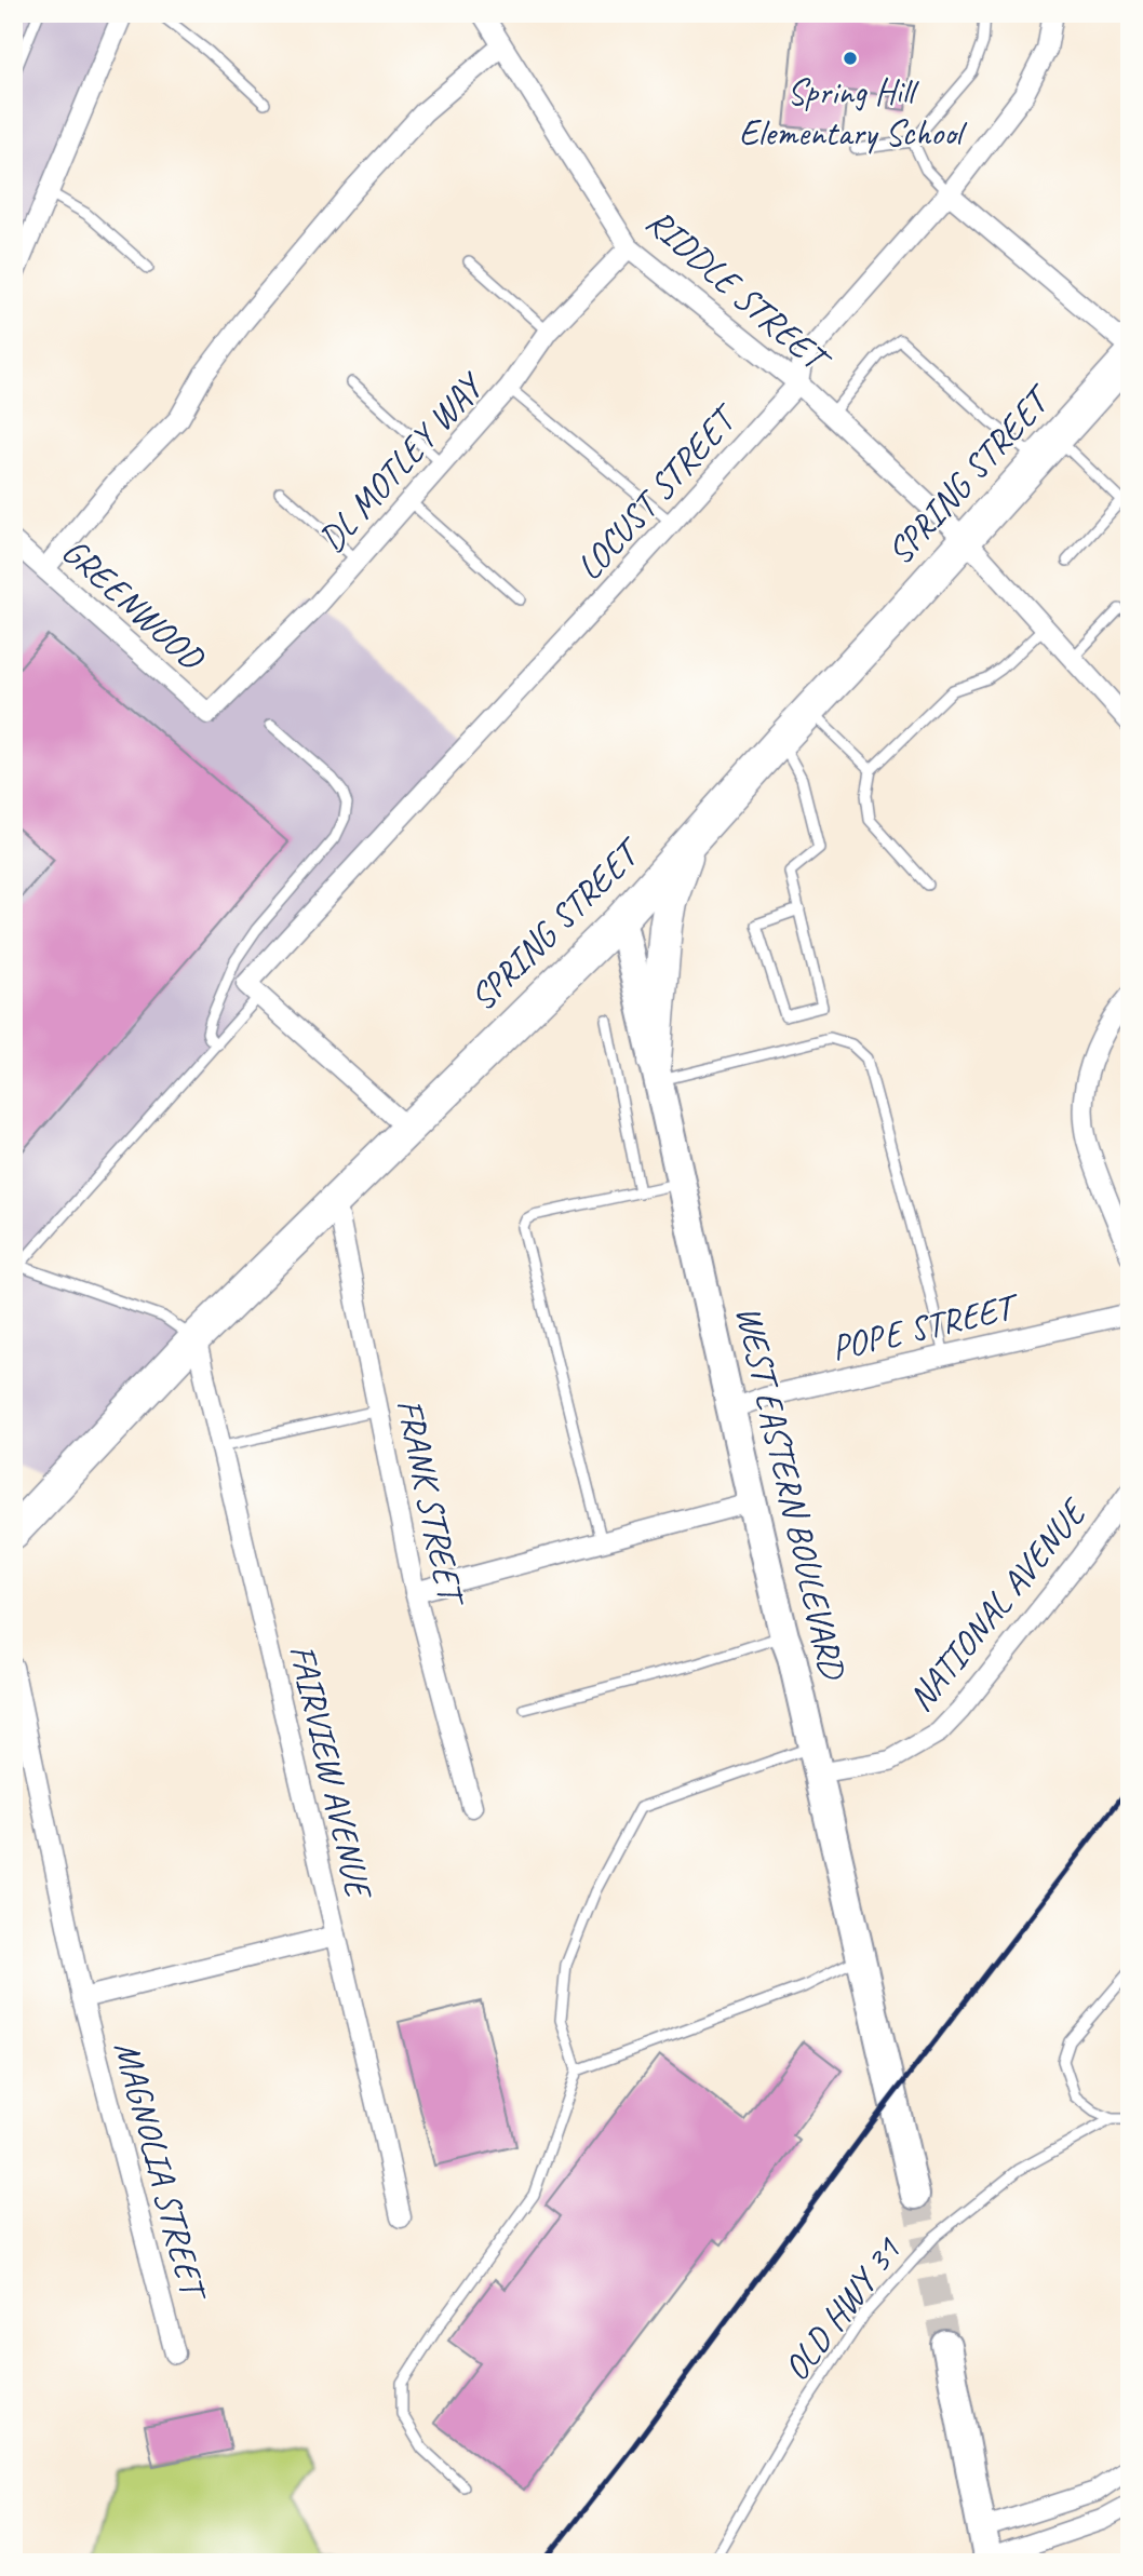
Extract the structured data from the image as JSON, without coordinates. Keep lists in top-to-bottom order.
{
  "streets": {
    "main road": ["SPRING STREET", "WEST EASTERN BOULEVARD"],
    "street": [
      "RIDDLE STREET",
      "DL MOTLEY WAY",
      "LOCUST STREET",
      "GREENWOOD",
      "POPE STREET",
      "FRANK STREET",
      "NATIONAL AVENUE",
      "FAIRVIEW AVENUE",
      "MAGNOLIA STREET"
    ],
    "lane": ["OLD HWY 31"]
  },
  "crossings": [
    ["RIDDLE STREET", "DL MOTLEY WAY"],
    ["RIDDLE STREET", "SPRING STREET"],
    ["RIDDLE STREET", "LOCUST STREET"],
    ["DL MOTLEY WAY", "GREENWOOD"],
    ["SPRING STREET", "WEST EASTERN BOULEVARD"],
    ["SPRING STREET", "FRANK STREET"],
    ["SPRING STREET", "FAIRVIEW AVENUE"],
    ["POPE STREET", "WEST EASTERN BOULEVARD"],
    ["WEST EASTERN BOULEVARD", "NATIONAL AVENUE"]
  ],
  "places": ["Spring Hill Elementary School"]
}
